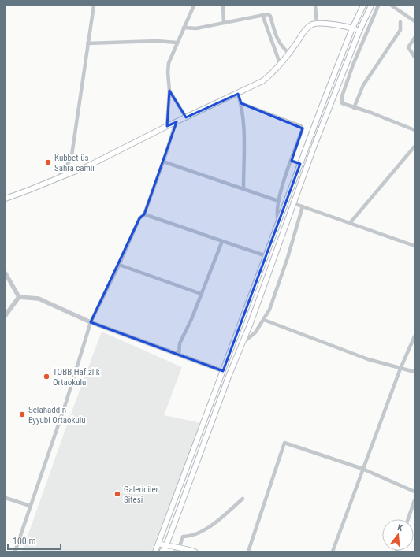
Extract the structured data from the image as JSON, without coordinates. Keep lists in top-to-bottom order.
{
  "places": [
    "Kubbet-üs Sahra camii",
    "TOBB Hafızlık Ortaokulu",
    "Selahaddin Eyyubi Ortaokulu",
    "Galericiler Sitesi"
  ],
  "scale_bar": "100 m",
  "north": "top"
}
